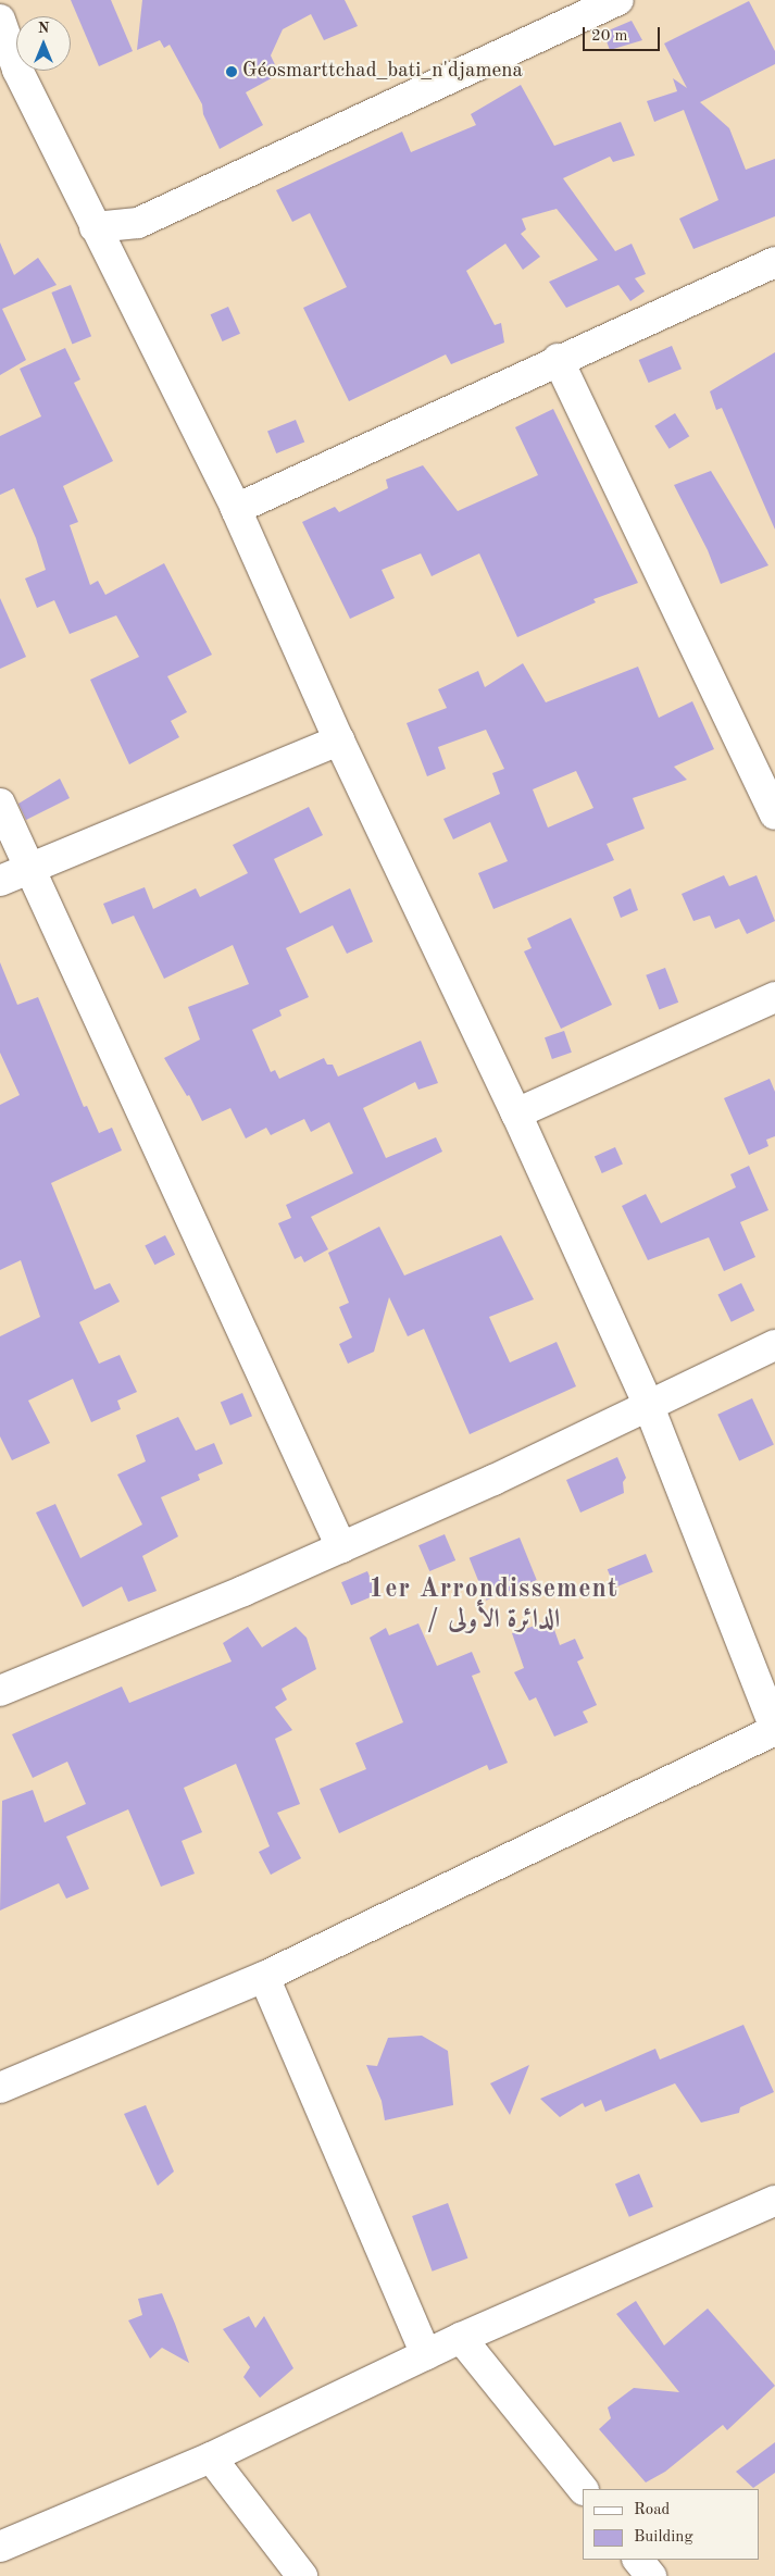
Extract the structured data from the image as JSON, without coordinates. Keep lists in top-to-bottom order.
{
  "districts": ["1er Arrondissement / الدائرة الأولى"],
  "places": ["Géosmarttchad_bati_n'djamena"],
  "legend": ["Road", "Building"],
  "scale_bar": "20 m",
  "north": "top"
}
